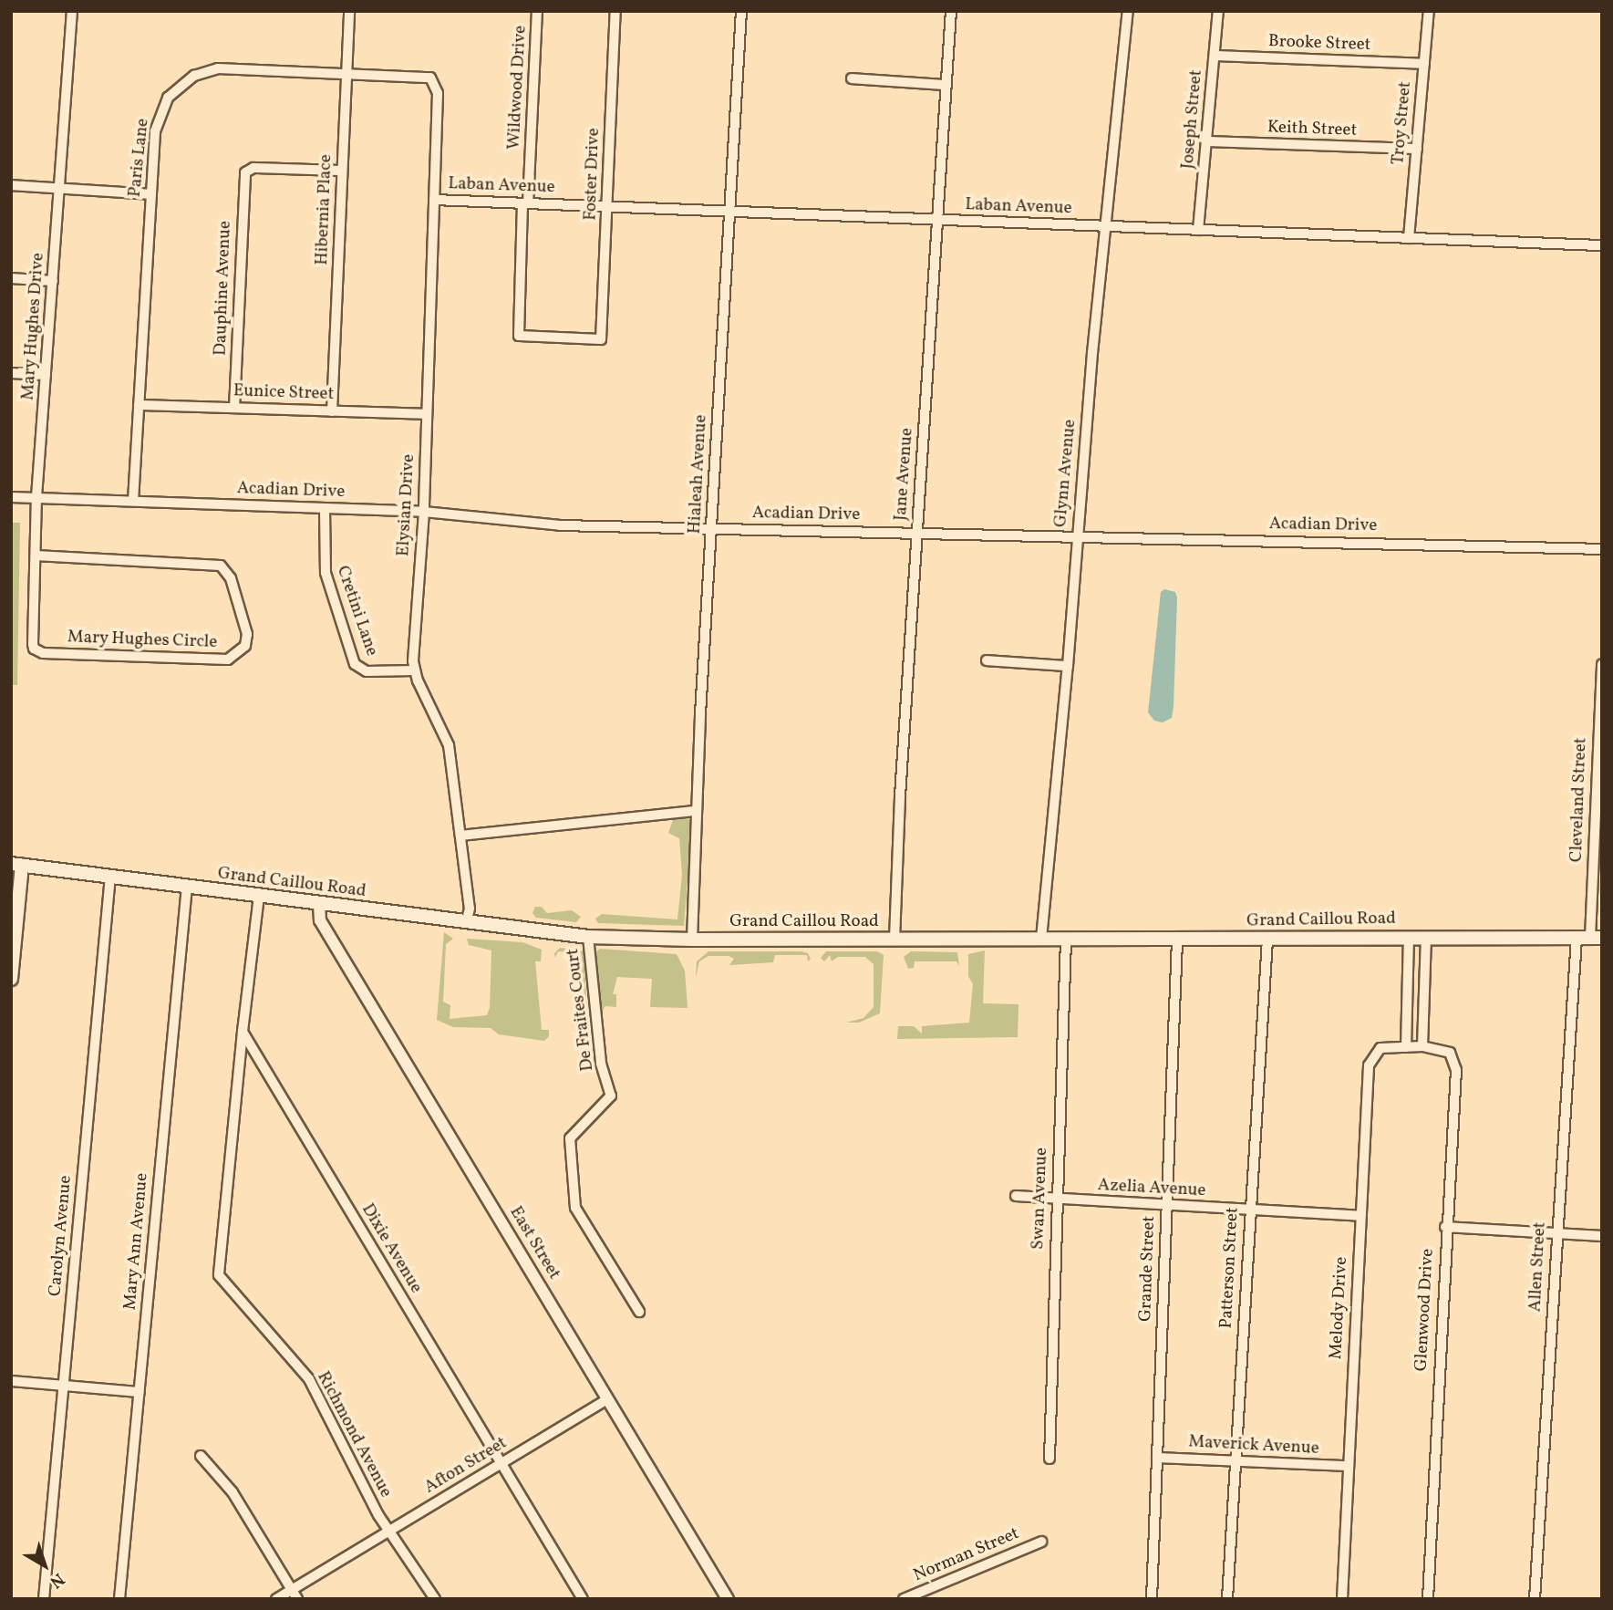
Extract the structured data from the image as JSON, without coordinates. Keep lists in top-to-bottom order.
{
  "streets": {
    "main road": ["Grand Caillou Road"],
    "street": [
      "Brooke Street",
      "Wildwood Drive",
      "Joseph Street",
      "Troy Street",
      "Keith Street",
      "Paris Lane",
      "Foster Drive",
      "Laban Avenue",
      "Hibernia Place",
      "Dauphine Avenue",
      "Mary Hughes Drive",
      "Eunice Street",
      "Glynn Avenue",
      "Hialeah Avenue",
      "Jane Avenue",
      "Acadian Drive",
      "Elysian Drive",
      "Cretini Lane",
      "Mary Hughes Circle",
      "Cleveland Street",
      "De Fraites Court",
      "Azelia Avenue",
      "Swan Avenue",
      "Carolyn Avenue",
      "Mary Ann Avenue",
      "East Street",
      "Dixie Avenue",
      "Allen Street",
      "Patterson Street",
      "Grande Street",
      "Melody Drive",
      "Glenwood Drive",
      "Richmond Avenue",
      "Maverick Avenue",
      "Afton Street",
      "Norman Street"
    ]
  },
  "crossings": [
    ["Brooke Street", "Joseph Street"],
    ["Brooke Street", "Troy Street"],
    ["Wildwood Drive", "Foster Drive"],
    ["Wildwood Drive", "Laban Avenue"],
    ["Joseph Street", "Keith Street"],
    ["Joseph Street", "Laban Avenue"],
    ["Troy Street", "Keith Street"],
    ["Troy Street", "Laban Avenue"],
    ["Paris Lane", "Hibernia Place"],
    ["Paris Lane", "Eunice Street"],
    ["Paris Lane", "Acadian Drive"],
    ["Paris Lane", "Elysian Drive"],
    ["Foster Drive", "Laban Avenue"],
    ["Laban Avenue", "Glynn Avenue"],
    ["Laban Avenue", "Hialeah Avenue"],
    ["Laban Avenue", "Jane Avenue"],
    ["Laban Avenue", "Elysian Drive"],
    ["Hibernia Place", "Dauphine Avenue"],
    ["Hibernia Place", "Eunice Street"],
    ["Dauphine Avenue", "Eunice Street"],
    ["Mary Hughes Drive", "Acadian Drive"],
    ["Mary Hughes Drive", "Mary Hughes Circle"],
    ["Eunice Street", "Elysian Drive"],
    ["Glynn Avenue", "Acadian Drive"],
    ["Glynn Avenue", "Grand Caillou Road"],
    ["Hialeah Avenue", "Acadian Drive"],
    ["Hialeah Avenue", "Grand Caillou Road"],
    ["Jane Avenue", "Acadian Drive"],
    ["Jane Avenue", "Grand Caillou Road"],
    ["Acadian Drive", "Elysian Drive"],
    ["Acadian Drive", "Cretini Lane"],
    ["Elysian Drive", "Cretini Lane"],
    ["Elysian Drive", "Grand Caillou Road"],
    ["Cleveland Street", "Grand Caillou Road"],
    ["Cleveland Street", "Allen Street"],
    ["Grand Caillou Road", "De Fraites Court"],
    ["Grand Caillou Road", "Swan Avenue"],
    ["Grand Caillou Road", "Carolyn Avenue"],
    ["Grand Caillou Road", "Mary Ann Avenue"],
    ["Grand Caillou Road", "East Street"],
    ["Grand Caillou Road", "Allen Street"],
    ["Grand Caillou Road", "Patterson Street"],
    ["Grand Caillou Road", "Grande Street"],
    ["Azelia Avenue", "Swan Avenue"],
    ["Azelia Avenue", "Patterson Street"],
    ["Azelia Avenue", "Grande Street"],
    ["Azelia Avenue", "Melody Drive"],
    ["East Street", "Afton Street"],
    ["Dixie Avenue", "Richmond Avenue"],
    ["Dixie Avenue", "Afton Street"],
    ["Patterson Street", "Maverick Avenue"],
    ["Grande Street", "Maverick Avenue"],
    ["Melody Drive", "Glenwood Drive"],
    ["Melody Drive", "Maverick Avenue"],
    ["Richmond Avenue", "Afton Street"]
  ],
  "north": "bottom right"
}
